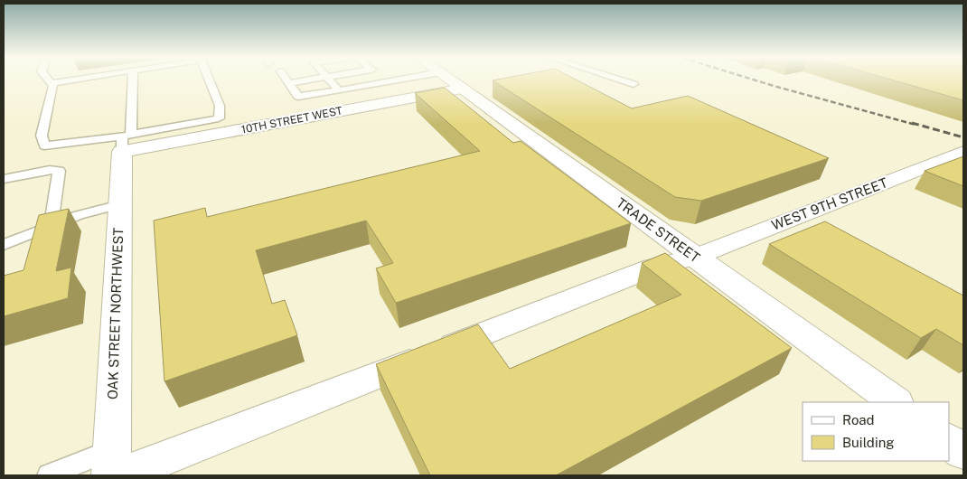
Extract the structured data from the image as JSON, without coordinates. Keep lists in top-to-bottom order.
{
  "streets": {
    "street": [
      "10TH STREET WEST",
      "WEST 9TH STREET",
      "TRADE STREET",
      "OAK STREET NORTHWEST"
    ]
  },
  "crossings": [
    ["10TH STREET WEST", "TRADE STREET"],
    ["10TH STREET WEST", "OAK STREET NORTHWEST"],
    ["WEST 9TH STREET", "TRADE STREET"],
    ["WEST 9TH STREET", "OAK STREET NORTHWEST"]
  ],
  "legend": ["Road", "Building"]
}
